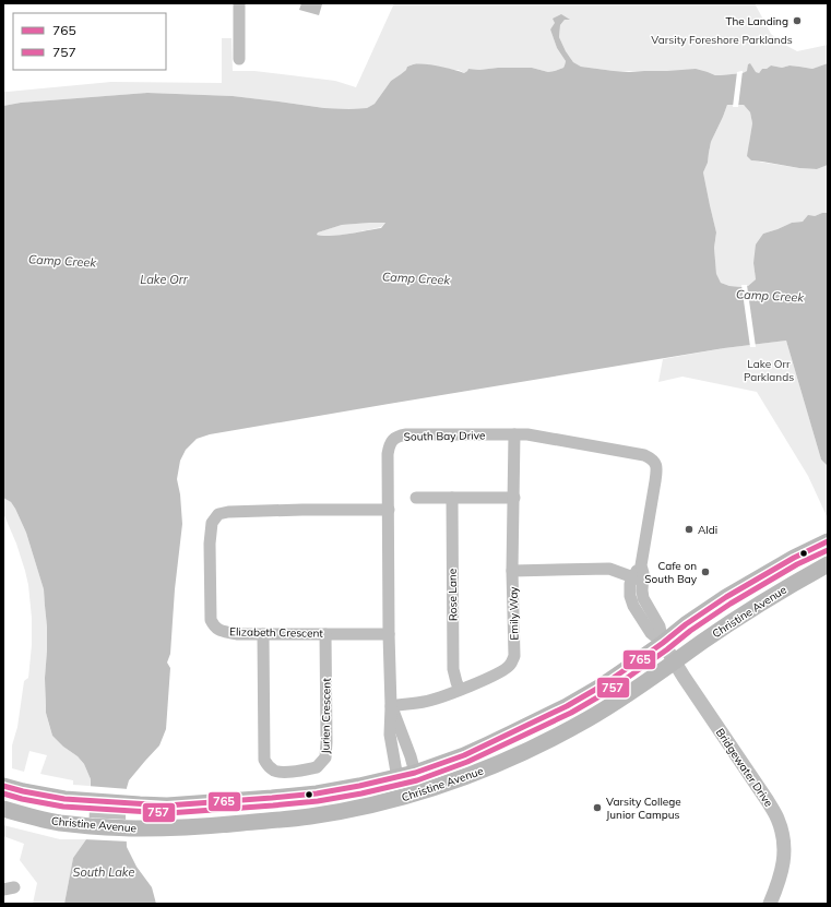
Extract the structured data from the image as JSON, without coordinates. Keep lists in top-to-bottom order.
{
  "streets": {
    "main road": ["Christine Avenue"],
    "street": [
      "South Bay Drive",
      "Rose Lane",
      "Emily Way",
      "Elizabeth Crescent",
      "Jurien Crescent",
      "Bridgewater Drive"
    ]
  },
  "crossings": [
    ["South Bay Drive", "Christine Avenue"],
    ["South Bay Drive", "Emily Way"],
    ["South Bay Drive", "Elizabeth Crescent"],
    ["South Bay Drive", "Bridgewater Drive"],
    ["Rose Lane", "Emily Way"],
    ["Christine Avenue", "Bridgewater Drive"],
    ["Elizabeth Crescent", "Jurien Crescent"]
  ],
  "water": ["Camp Creek", "Lake Orr", "South Lake"],
  "parks": ["Varsity Foreshore Parklands", "Lake Orr Parklands"],
  "places": [
    "The Landing",
    "Aldi",
    "Cafe on South Bay",
    "Varsity College Junior Campus"
  ],
  "lines": ["transit line 765", "transit line 757"],
  "legend": ["765", "757"]
}
